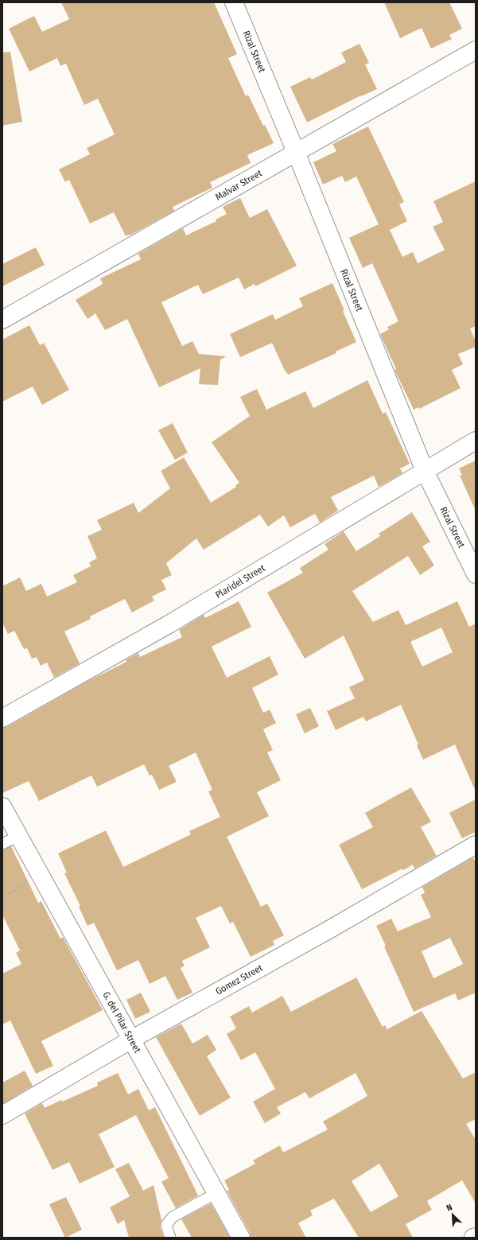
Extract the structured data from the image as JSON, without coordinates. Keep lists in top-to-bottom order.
{
  "streets": {
    "street": [
      "Rizal Street",
      "Malvar Street",
      "Plaridel Street",
      "Gomez Street",
      "G. del Pilar Street"
    ]
  },
  "crossings": [
    ["Rizal Street", "Malvar Street"],
    ["Rizal Street", "Plaridel Street"],
    ["Gomez Street", "G. del Pilar Street"]
  ],
  "north": "top left"
}
